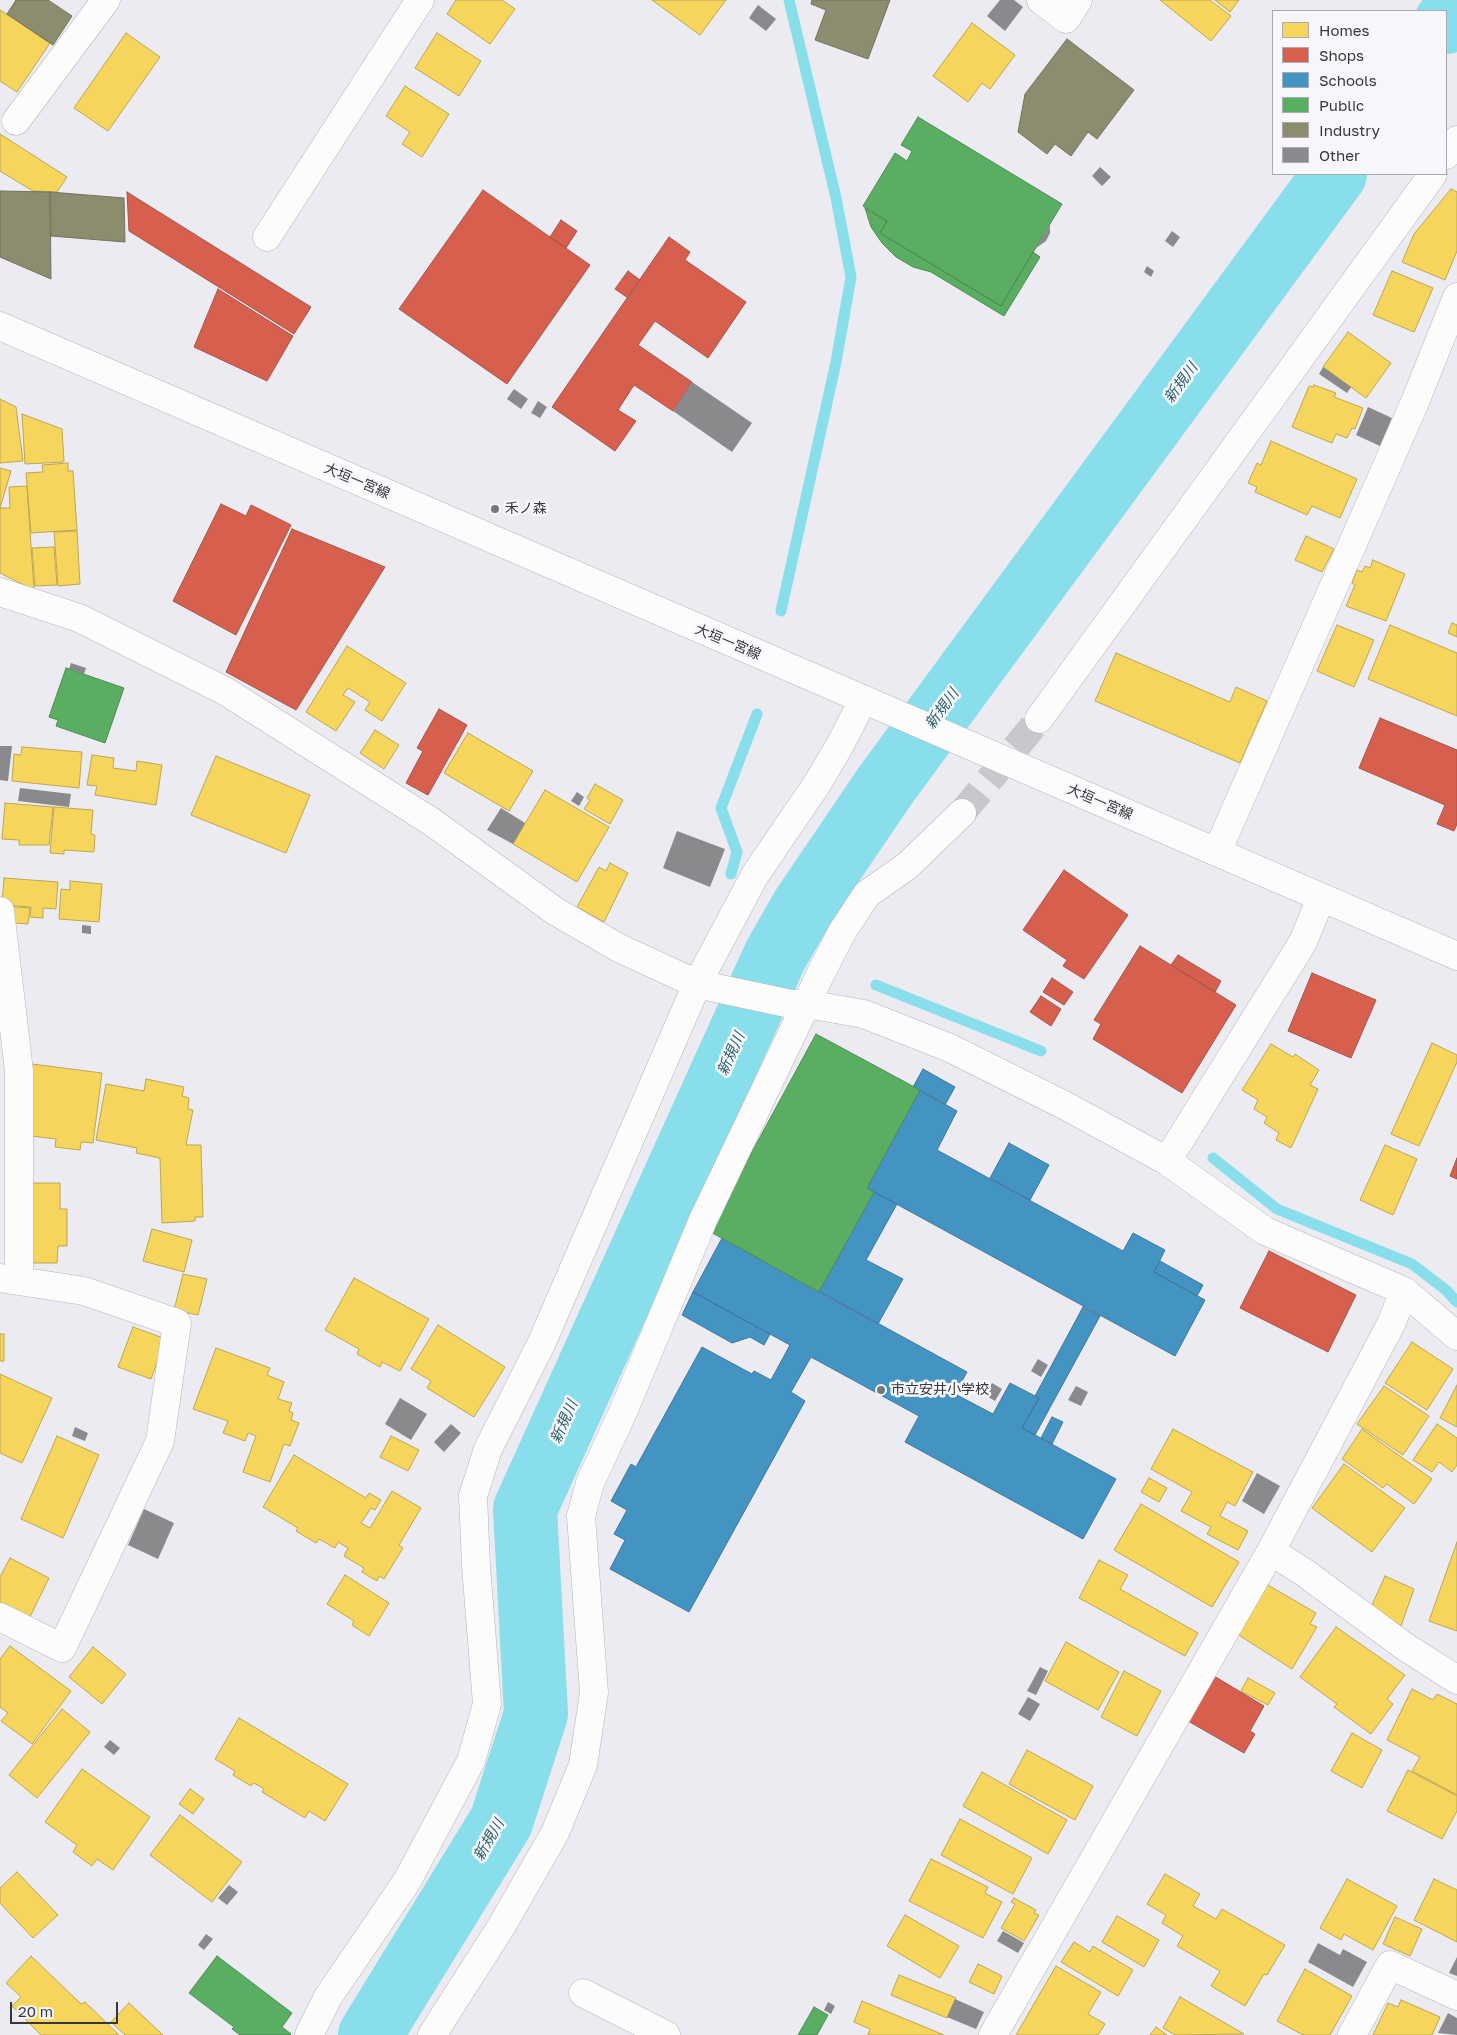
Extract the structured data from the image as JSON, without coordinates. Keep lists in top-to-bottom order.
{
  "streets": {
    "street": ["大垣一宮線"]
  },
  "water": ["新規川"],
  "places": ["禾ノ森", "市立安井小学校"],
  "legend": [
    "Homes",
    "Shops",
    "Schools",
    "Public",
    "Industry",
    "Other"
  ],
  "scale_bar": "20 m"
}
